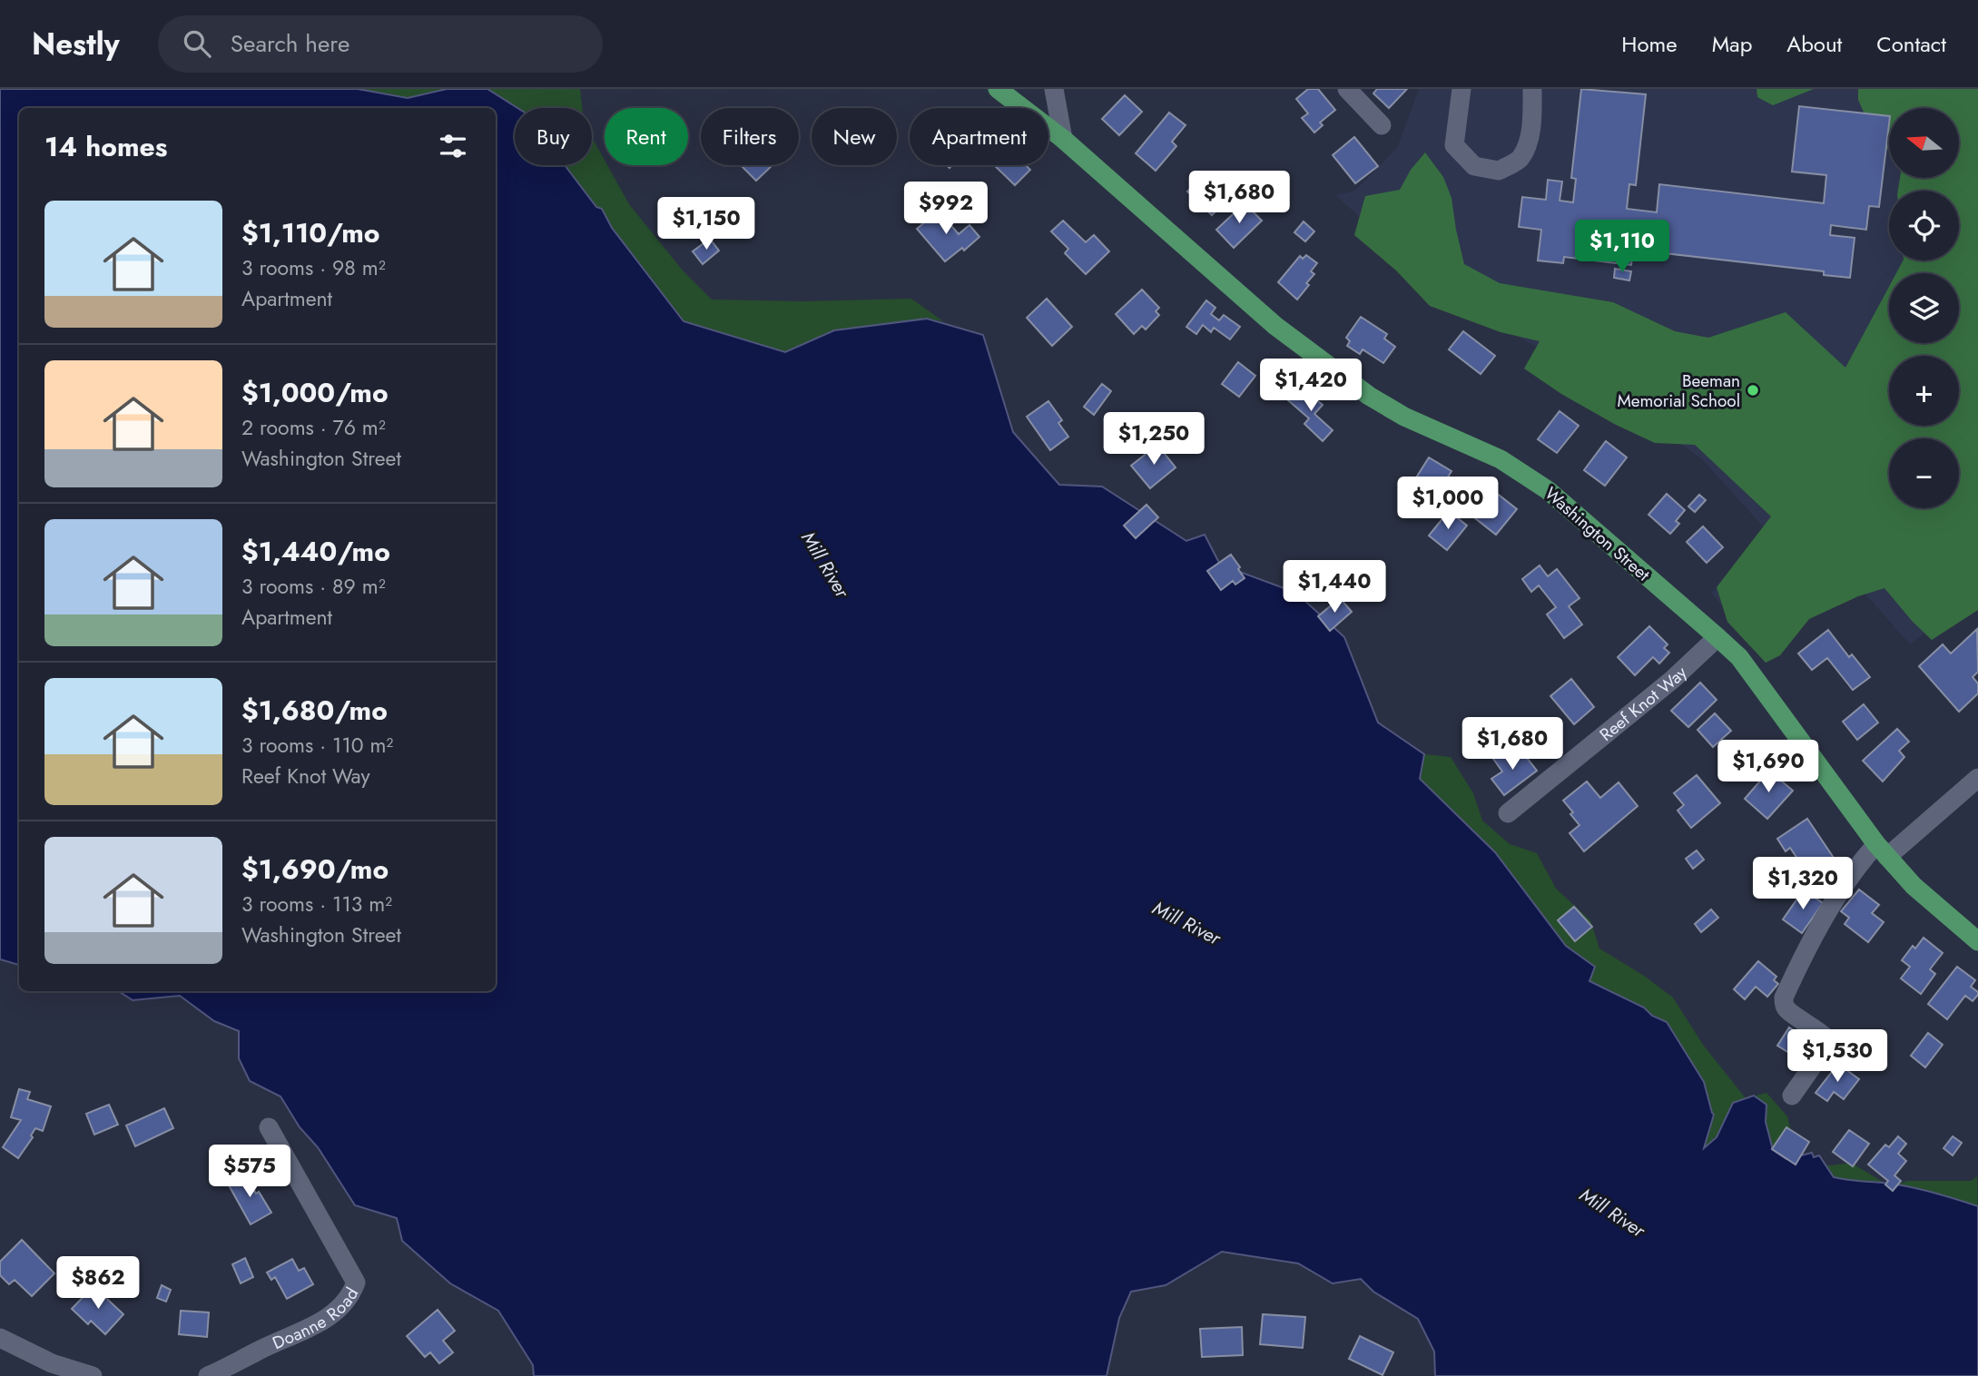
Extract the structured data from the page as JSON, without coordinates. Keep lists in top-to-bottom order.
{
  "streets": {
    "main road": ["Washington Street"],
    "street": ["Reef Knot Way", "Doanne Road"]
  },
  "crossings": [
    ["Washington Street", "Reef Knot Way"]
  ],
  "water": ["Mill River"],
  "places": ["Beeman Memorial School"],
  "north": "left",
  "page": {
    "header": "Nestly",
    "search": "Search here",
    "nav": [
      "Home",
      "Map",
      "About",
      "Contact"
    ],
    "map_buttons": ["+", "−"],
    "chip": [
      "Buy",
      "Rent",
      "Filters",
      "New",
      "Apartment"
    ],
    "heading": "14 homes",
    "price": [
      "$1,680",
      "$992",
      "$1,150",
      "$1,110",
      "$1,420",
      "$1,250",
      "$1,000",
      "$1,440",
      "$1,680",
      "$1,690",
      "$1,320",
      "$1,530",
      "$575",
      "$862"
    ],
    "list": [
      {
        "name": "$1,110/mo",
        "note": "3 rooms · 98 m² · Apartment"
      },
      {
        "name": "$1,000/mo",
        "note": "2 rooms · 76 m² · Washington Street"
      },
      {
        "name": "$1,440/mo",
        "note": "3 rooms · 89 m² · Apartment"
      },
      {
        "name": "$1,680/mo",
        "note": "3 rooms · 110 m² · Reef Knot Way"
      },
      {
        "name": "$1,690/mo",
        "note": "3 rooms · 113 m² · Washington Street"
      }
    ]
  }
}
